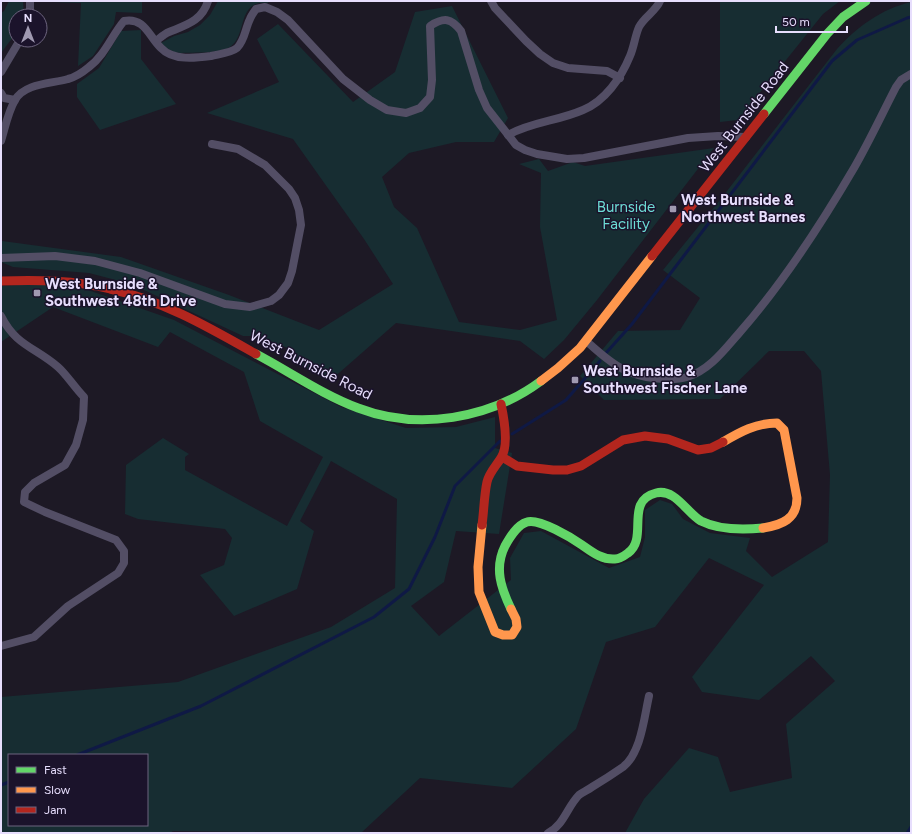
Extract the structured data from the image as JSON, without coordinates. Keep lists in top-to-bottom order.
{
  "streets": {
    "street": ["West Burnside Road"]
  },
  "parks": ["Burnside Facility"],
  "places": {
    "transit": ["West Burnside & Northwest Barnes", "West Burnside & Southwest 48th Drive", "West Burnside & Southwest Fischer Lane"]
  },
  "legend": ["Fast", "Slow", "Jam"],
  "scale_bar": "50 m",
  "north": "top"
}
